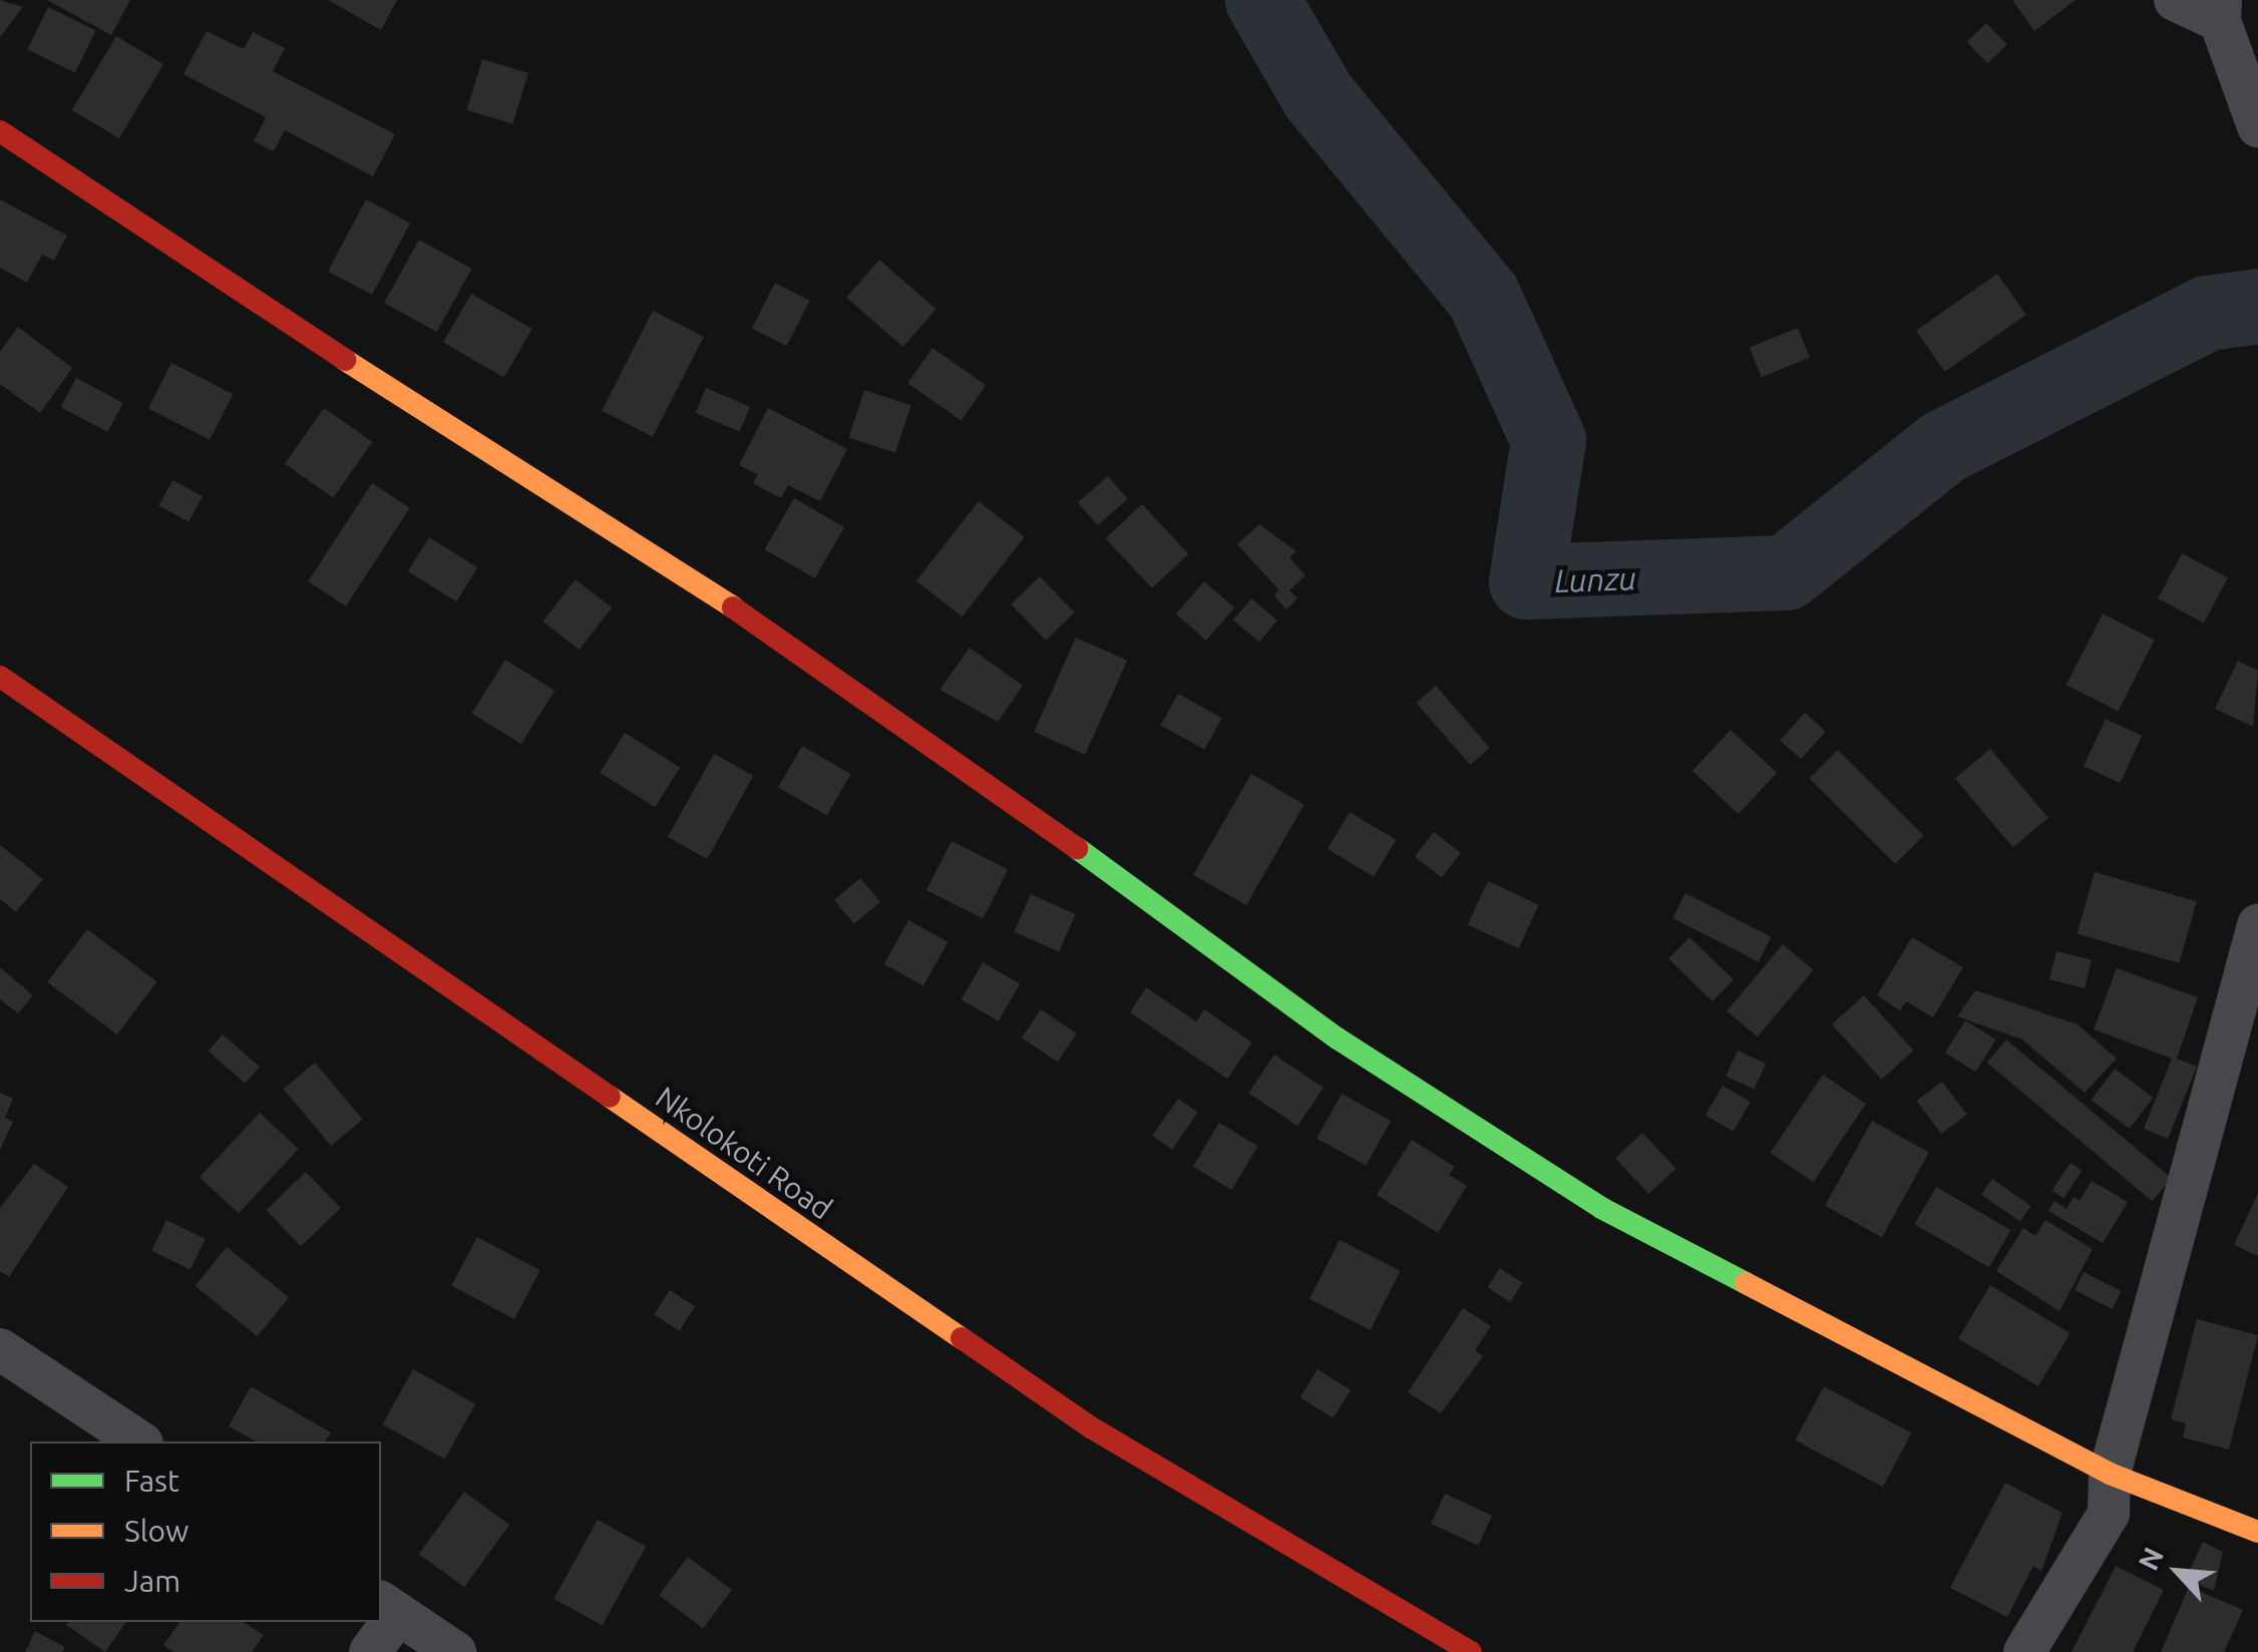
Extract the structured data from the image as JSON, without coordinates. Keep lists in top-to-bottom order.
{
  "streets": {
    "street": ["Nkolokoti Road"]
  },
  "water": ["Lunzu"],
  "legend": ["Fast", "Slow", "Jam"],
  "north": "top left"
}
